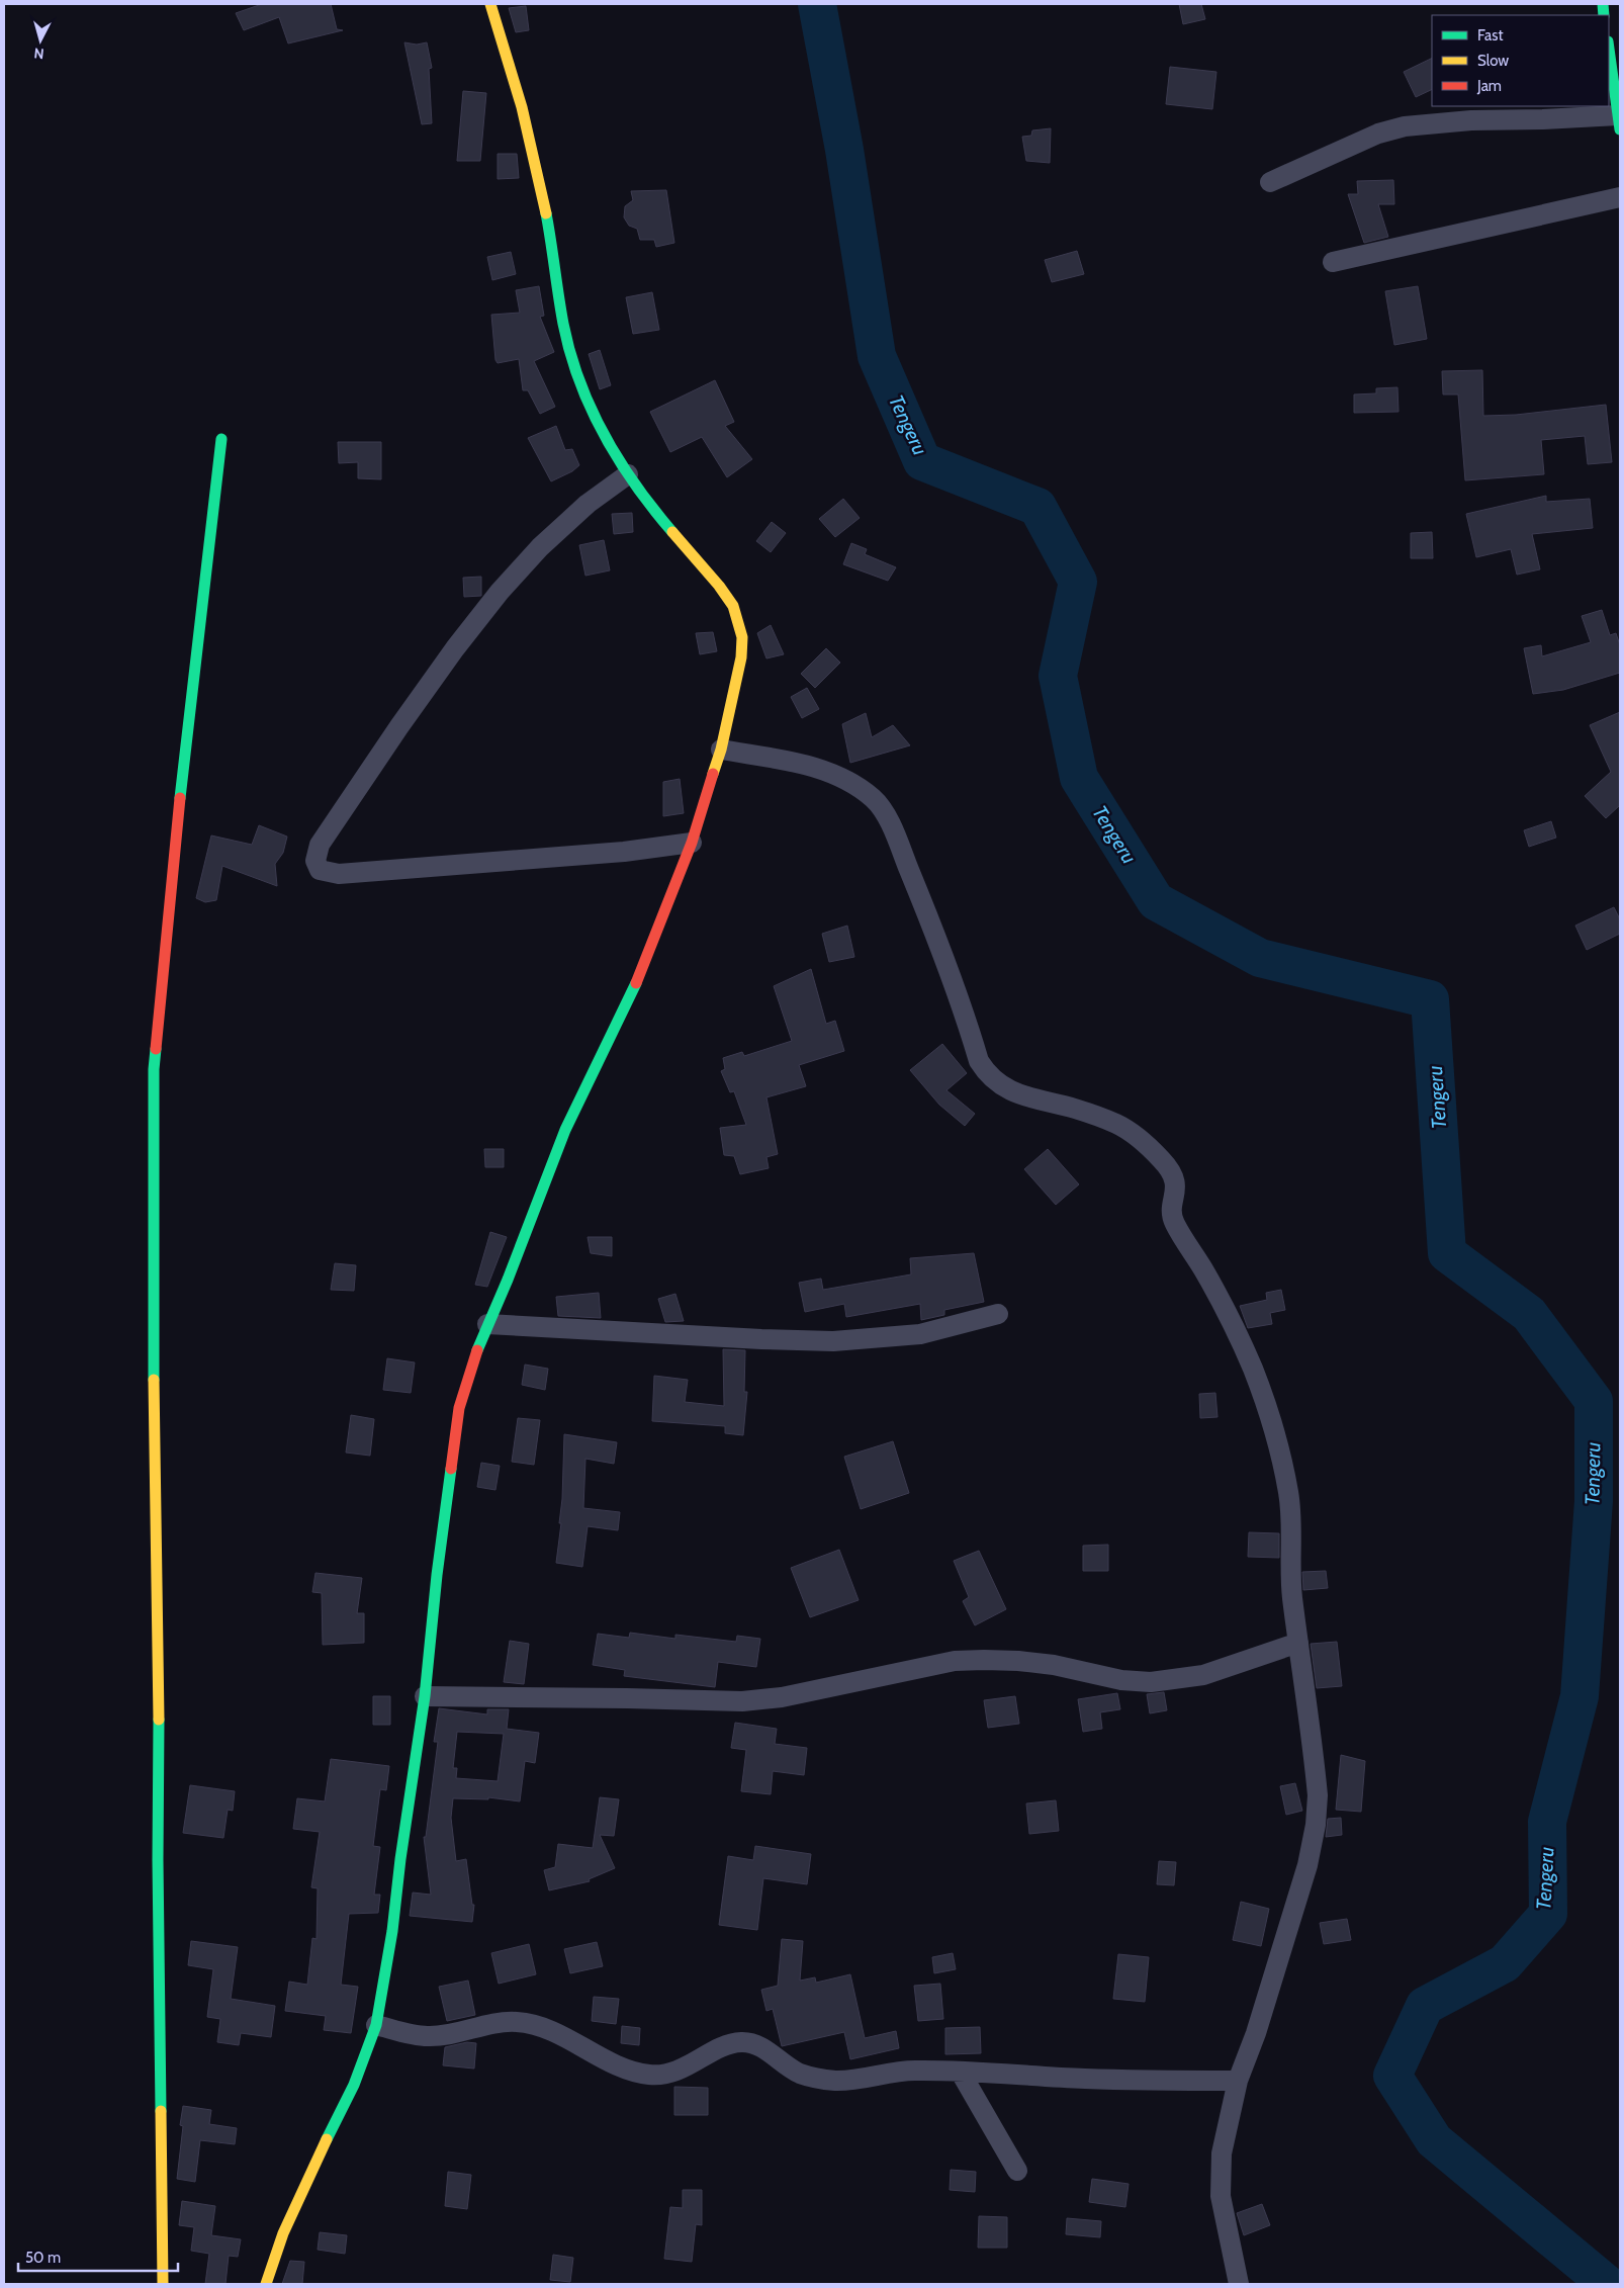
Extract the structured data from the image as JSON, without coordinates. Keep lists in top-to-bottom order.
{
  "water": ["Tengeru"],
  "legend": ["Fast", "Slow", "Jam"],
  "scale_bar": "50 m",
  "north": "bottom"
}
